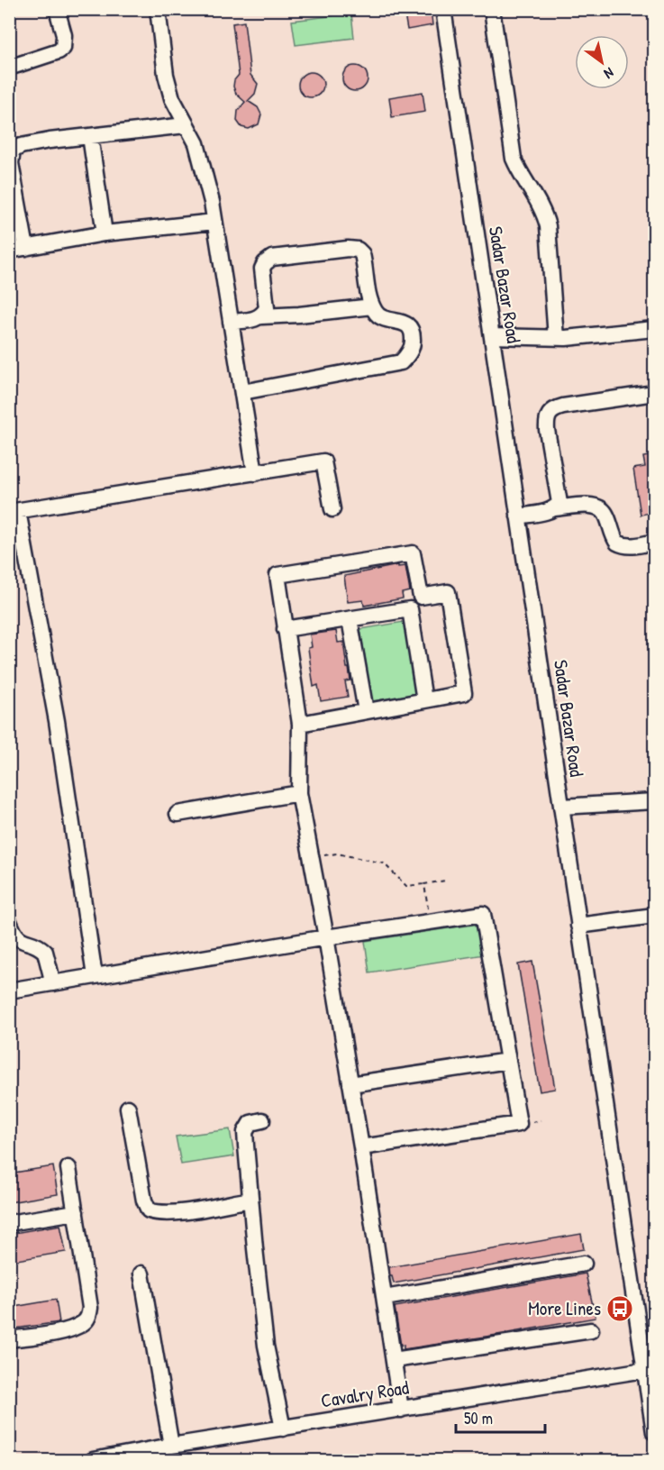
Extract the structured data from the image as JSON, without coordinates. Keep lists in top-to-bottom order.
{
  "streets": {
    "street": ["Sadar Bazar Road", "Cavalry Road"]
  },
  "crossings": [
    ["Sadar Bazar Road", "Cavalry Road"]
  ],
  "places": {
    "bus stop": ["More Lines"]
  },
  "scale_bar": "50 m",
  "north": "bottom right"
}
